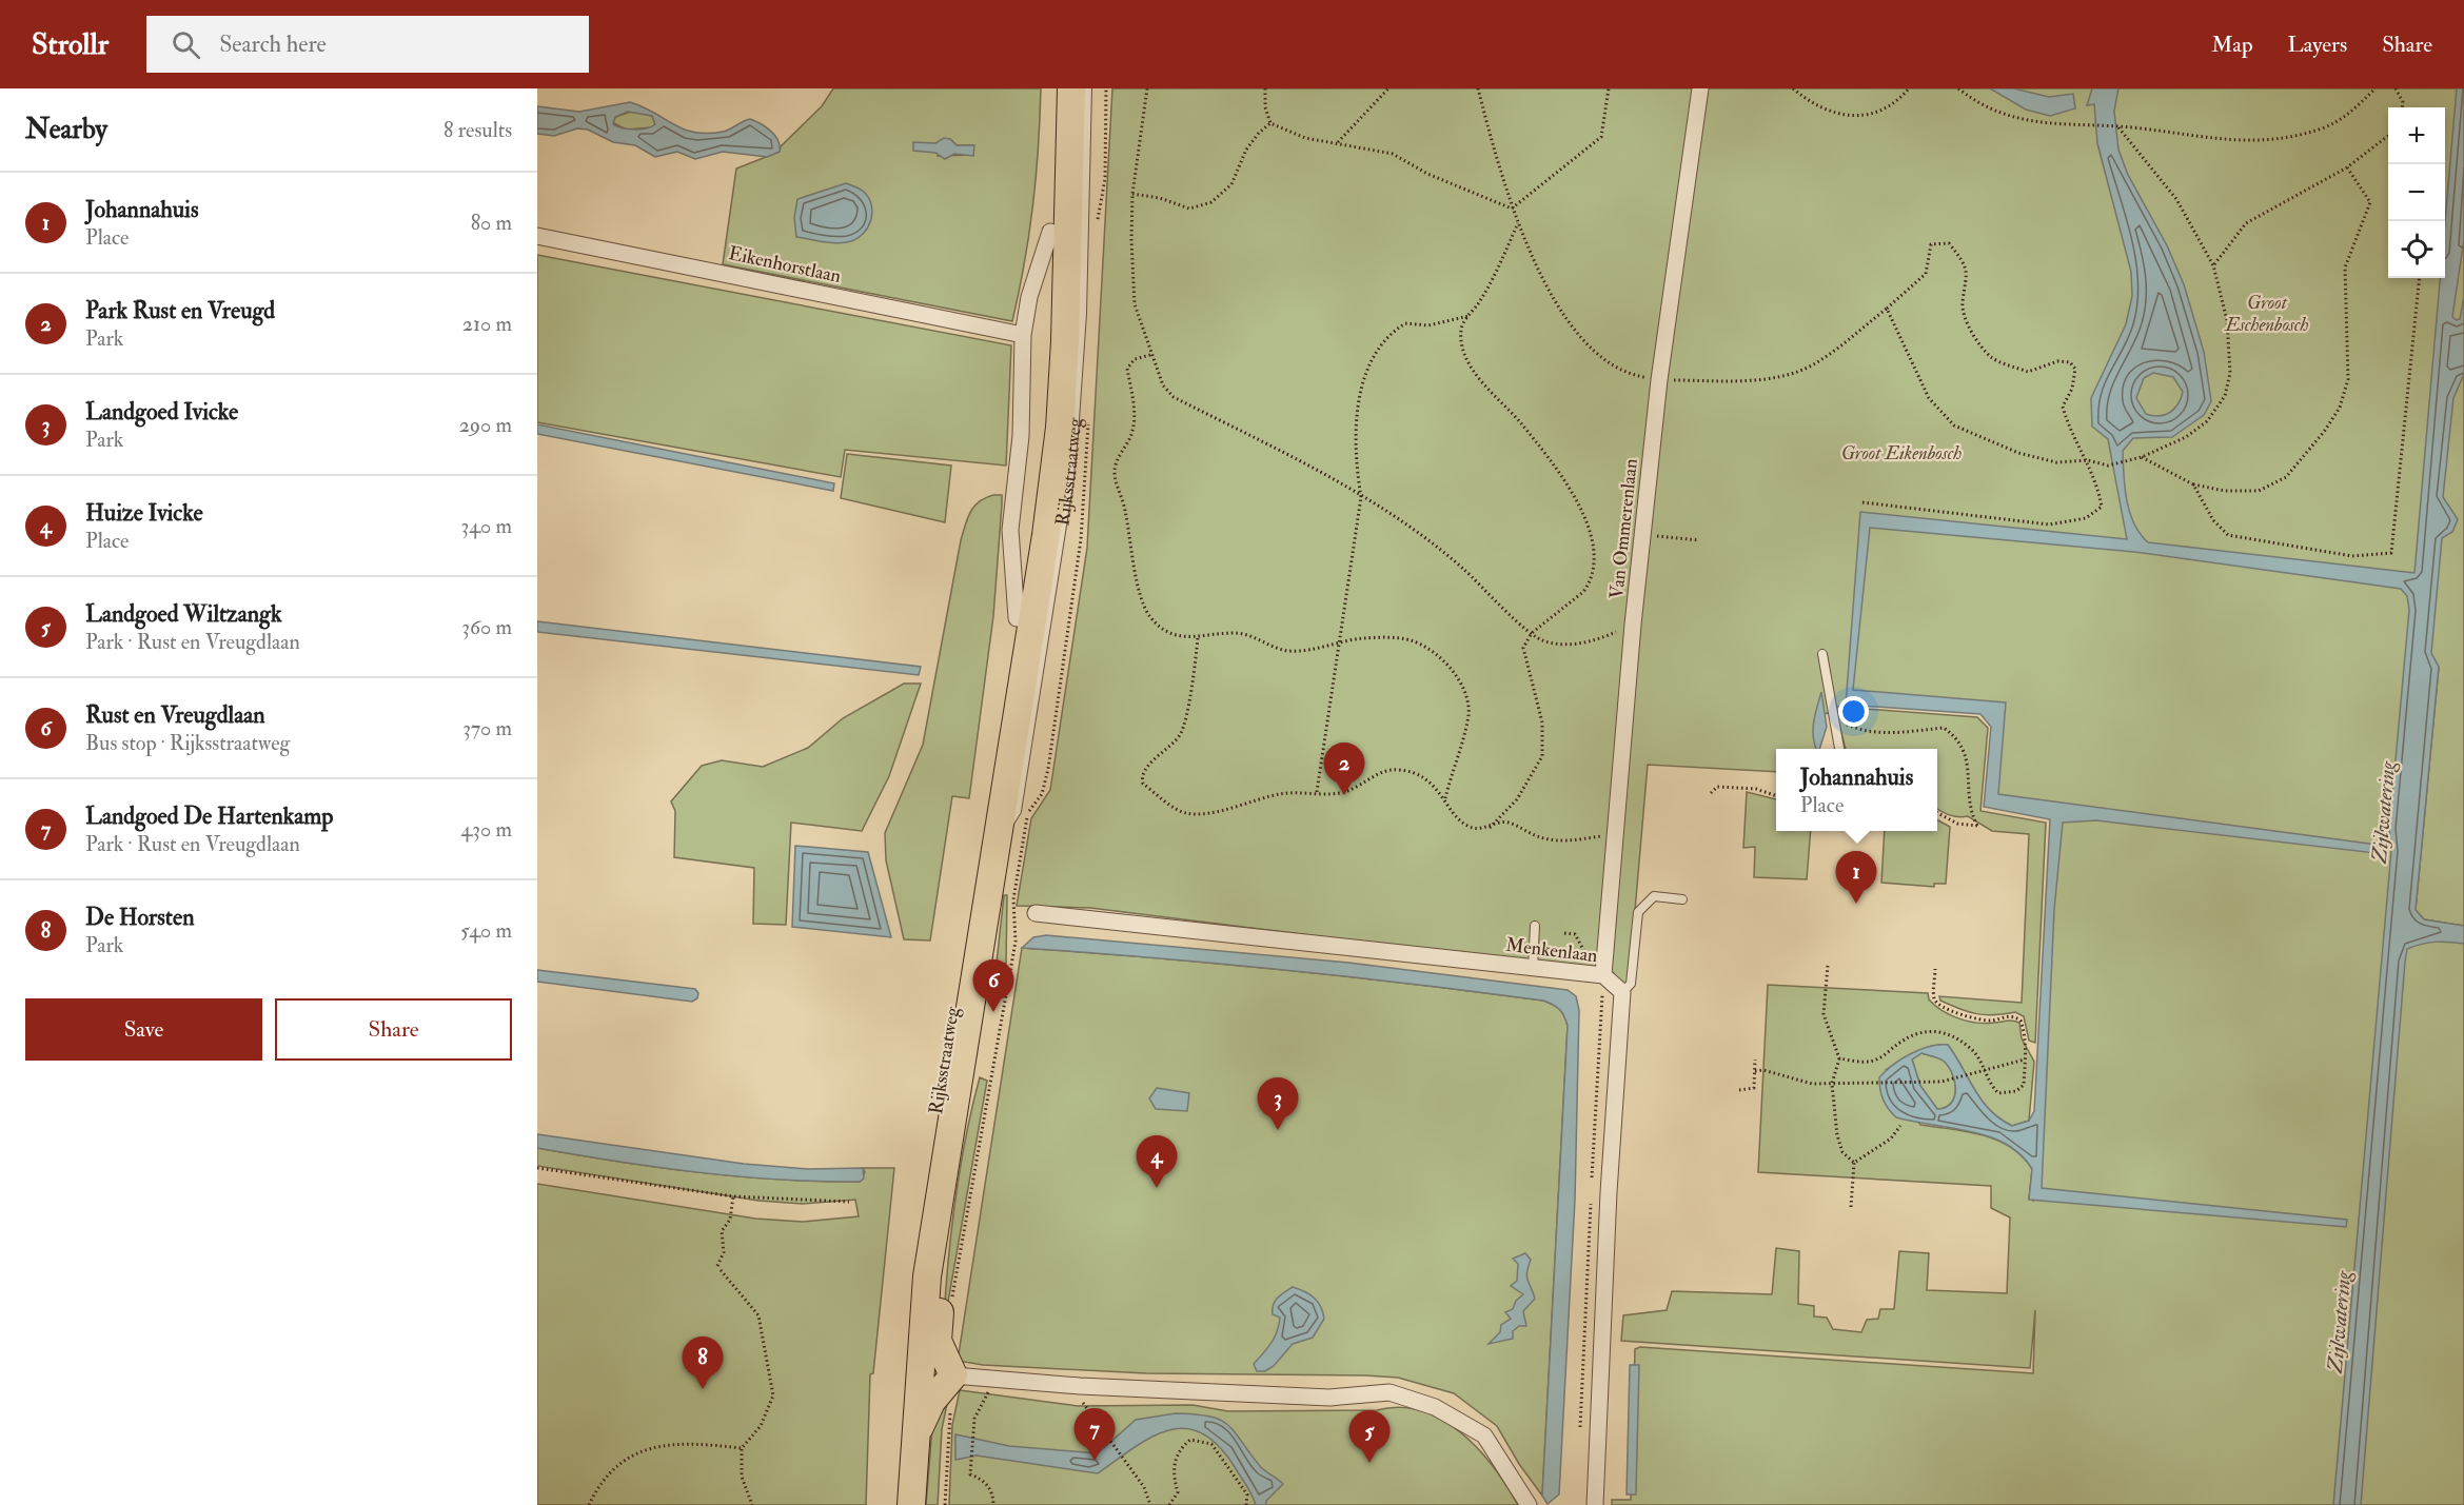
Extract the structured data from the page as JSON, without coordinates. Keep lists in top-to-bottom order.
{
  "streets": {
    "main road": ["Rijksstraatweg"],
    "street": ["Eikenhorstlaan", "Van Ommerenlaan", "Menkenlaan"]
  },
  "crossings": [
    ["Eikenhorstlaan", "Rijksstraatweg"],
    ["Van Ommerenlaan", "Menkenlaan"]
  ],
  "water": ["Zijlwatering"],
  "parks": ["Groot Eschenbosch", "Groot Eikenbosch"],
  "page": {
    "header": "Strollr",
    "search": "Search here",
    "nav": ["Map", "Layers", "Share"],
    "heading": ["Nearby", "8 results"],
    "map_buttons": ["+", "−"],
    "list": [
      {
        "mark": "1",
        "name": "Johannahuis",
        "note": "Place",
        "value": "80 m"
      },
      {
        "mark": "2",
        "name": "Park Rust en Vreugd",
        "note": "Park",
        "value": "210 m"
      },
      {
        "mark": "3",
        "name": "Landgoed Ivicke",
        "note": "Park",
        "value": "290 m"
      },
      {
        "mark": "4",
        "name": "Huize Ivicke",
        "note": "Place",
        "value": "340 m"
      },
      {
        "mark": "5",
        "name": "Landgoed Wiltzangk",
        "note": "Park · Rust en Vreugdlaan",
        "value": "360 m"
      },
      {
        "mark": "6",
        "name": "Rust en Vreugdlaan",
        "note": "Bus stop · Rijksstraatweg",
        "value": "370 m"
      },
      {
        "mark": "7",
        "name": "Landgoed De Hartenkamp",
        "note": "Park · Rust en Vreugdlaan",
        "value": "430 m"
      },
      {
        "mark": "8",
        "name": "De Horsten",
        "note": "Park",
        "value": "540 m"
      }
    ],
    "pins": [
      "2",
      "1",
      "6",
      "3",
      "4",
      "8",
      "7",
      "5"
    ],
    "popup": ["Johannahuis", "Place"],
    "buttons": ["Save", "Share"]
  }
}
